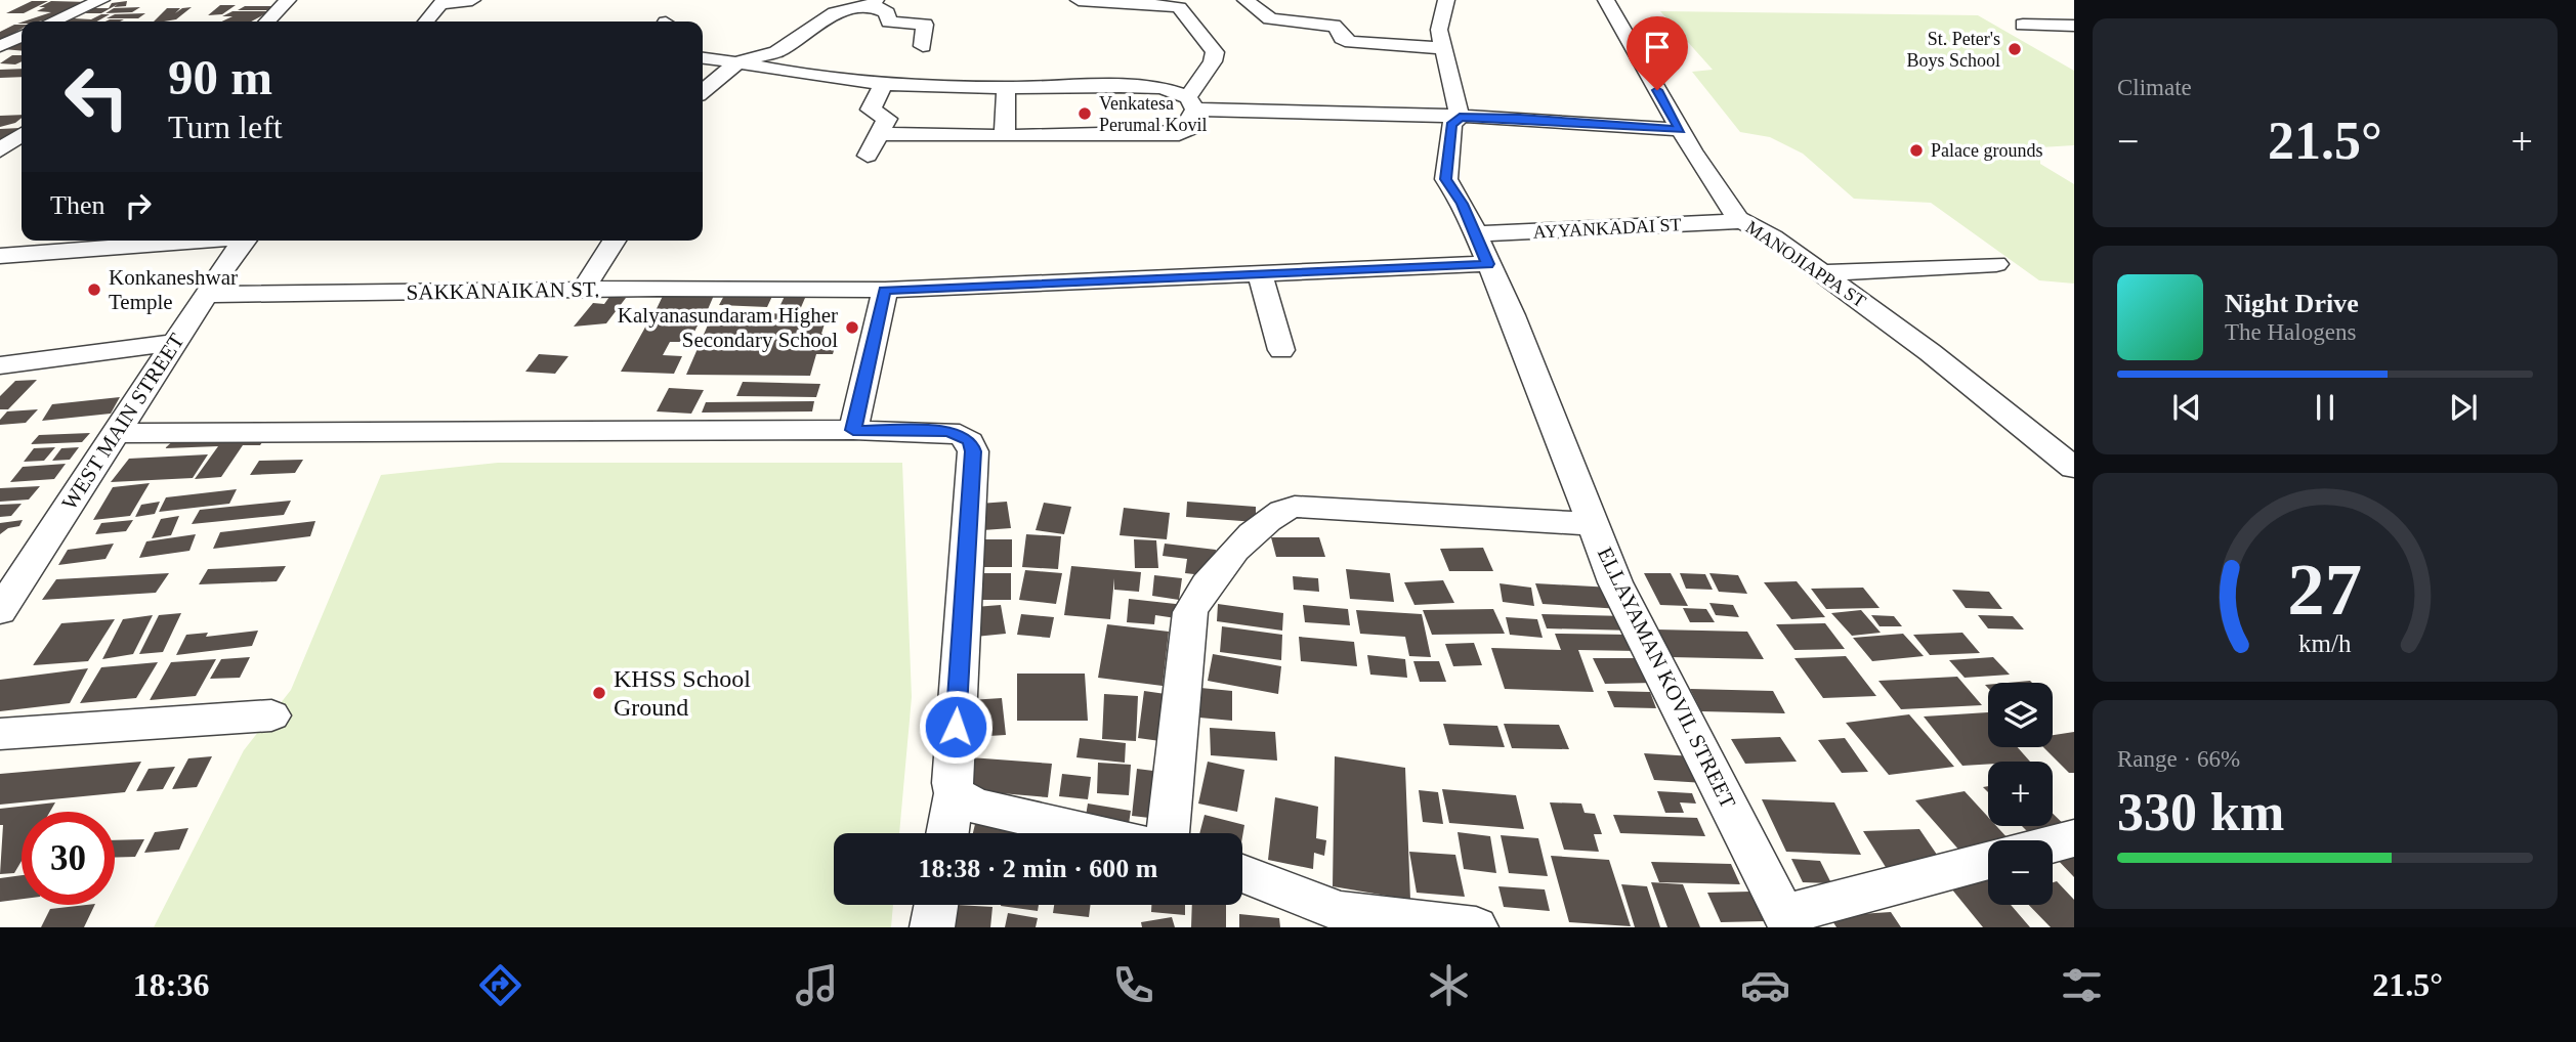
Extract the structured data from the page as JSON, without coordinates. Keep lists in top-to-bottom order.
{
  "streets": {
    "street": [
      "AYYANKADAI ST",
      "MANOJIAPPA ST",
      "SAKKANAIKAN ST.",
      "WEST MAIN STREET",
      "ELLAYAMAN KOVIL STREET"
    ]
  },
  "crossings": [
    ["AYYANKADAI ST", "MANOJIAPPA ST"],
    ["AYYANKADAI ST", "SAKKANAIKAN ST."],
    ["AYYANKADAI ST", "ELLAYAMAN KOVIL STREET"],
    ["SAKKANAIKAN ST.", "WEST MAIN STREET"],
    ["SAKKANAIKAN ST.", "ELLAYAMAN KOVIL STREET"]
  ],
  "places": [
    "St. Peter's Boys School",
    "Venkatesa Perumal Kovil",
    "Palace grounds",
    "Konkaneshwar Temple",
    "Kalyanasundaram Higher Secondary School",
    "KHSS School Ground"
  ],
  "page": {
    "tile": [
      "Climate",
      ["Range · 66%", "330 km"]
    ],
    "turn": ["90 m", "Turn left"],
    "heat": ["−", "21.5°", "+"],
    "then": "Then",
    "song": ["Night Drive", "The Halogens"],
    "map_buttons": ["+", "−"],
    "limit": "30",
    "trip": "18:38 · 2 min · 600 m",
    "tabs": ["18:36", "21.5°"],
    "gauge": ["27", "km/h"]
  }
}
